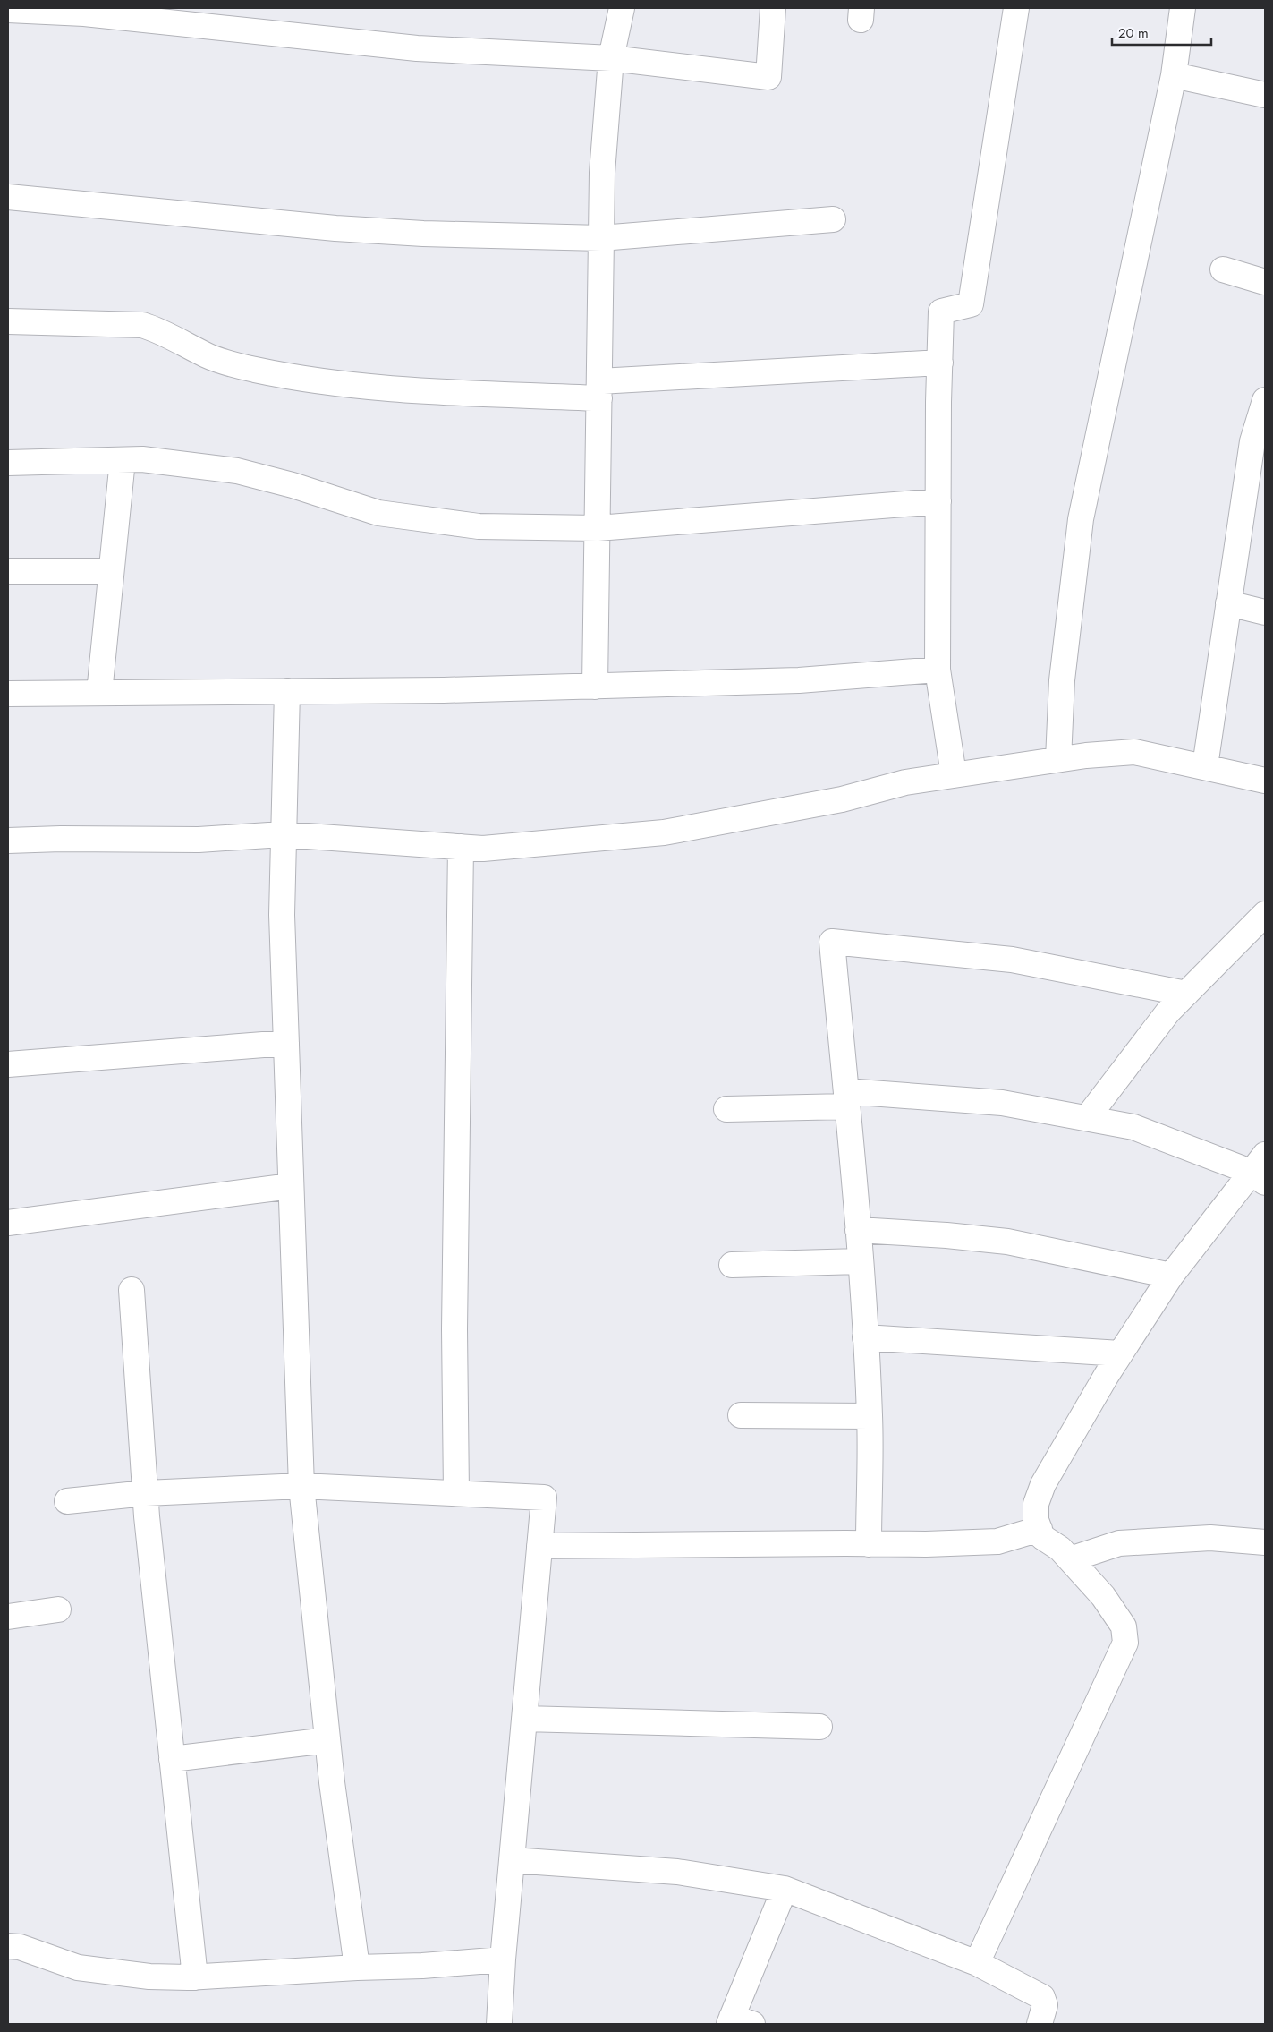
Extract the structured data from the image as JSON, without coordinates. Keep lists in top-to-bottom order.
{
  "scale_bar": "20 m"
}
